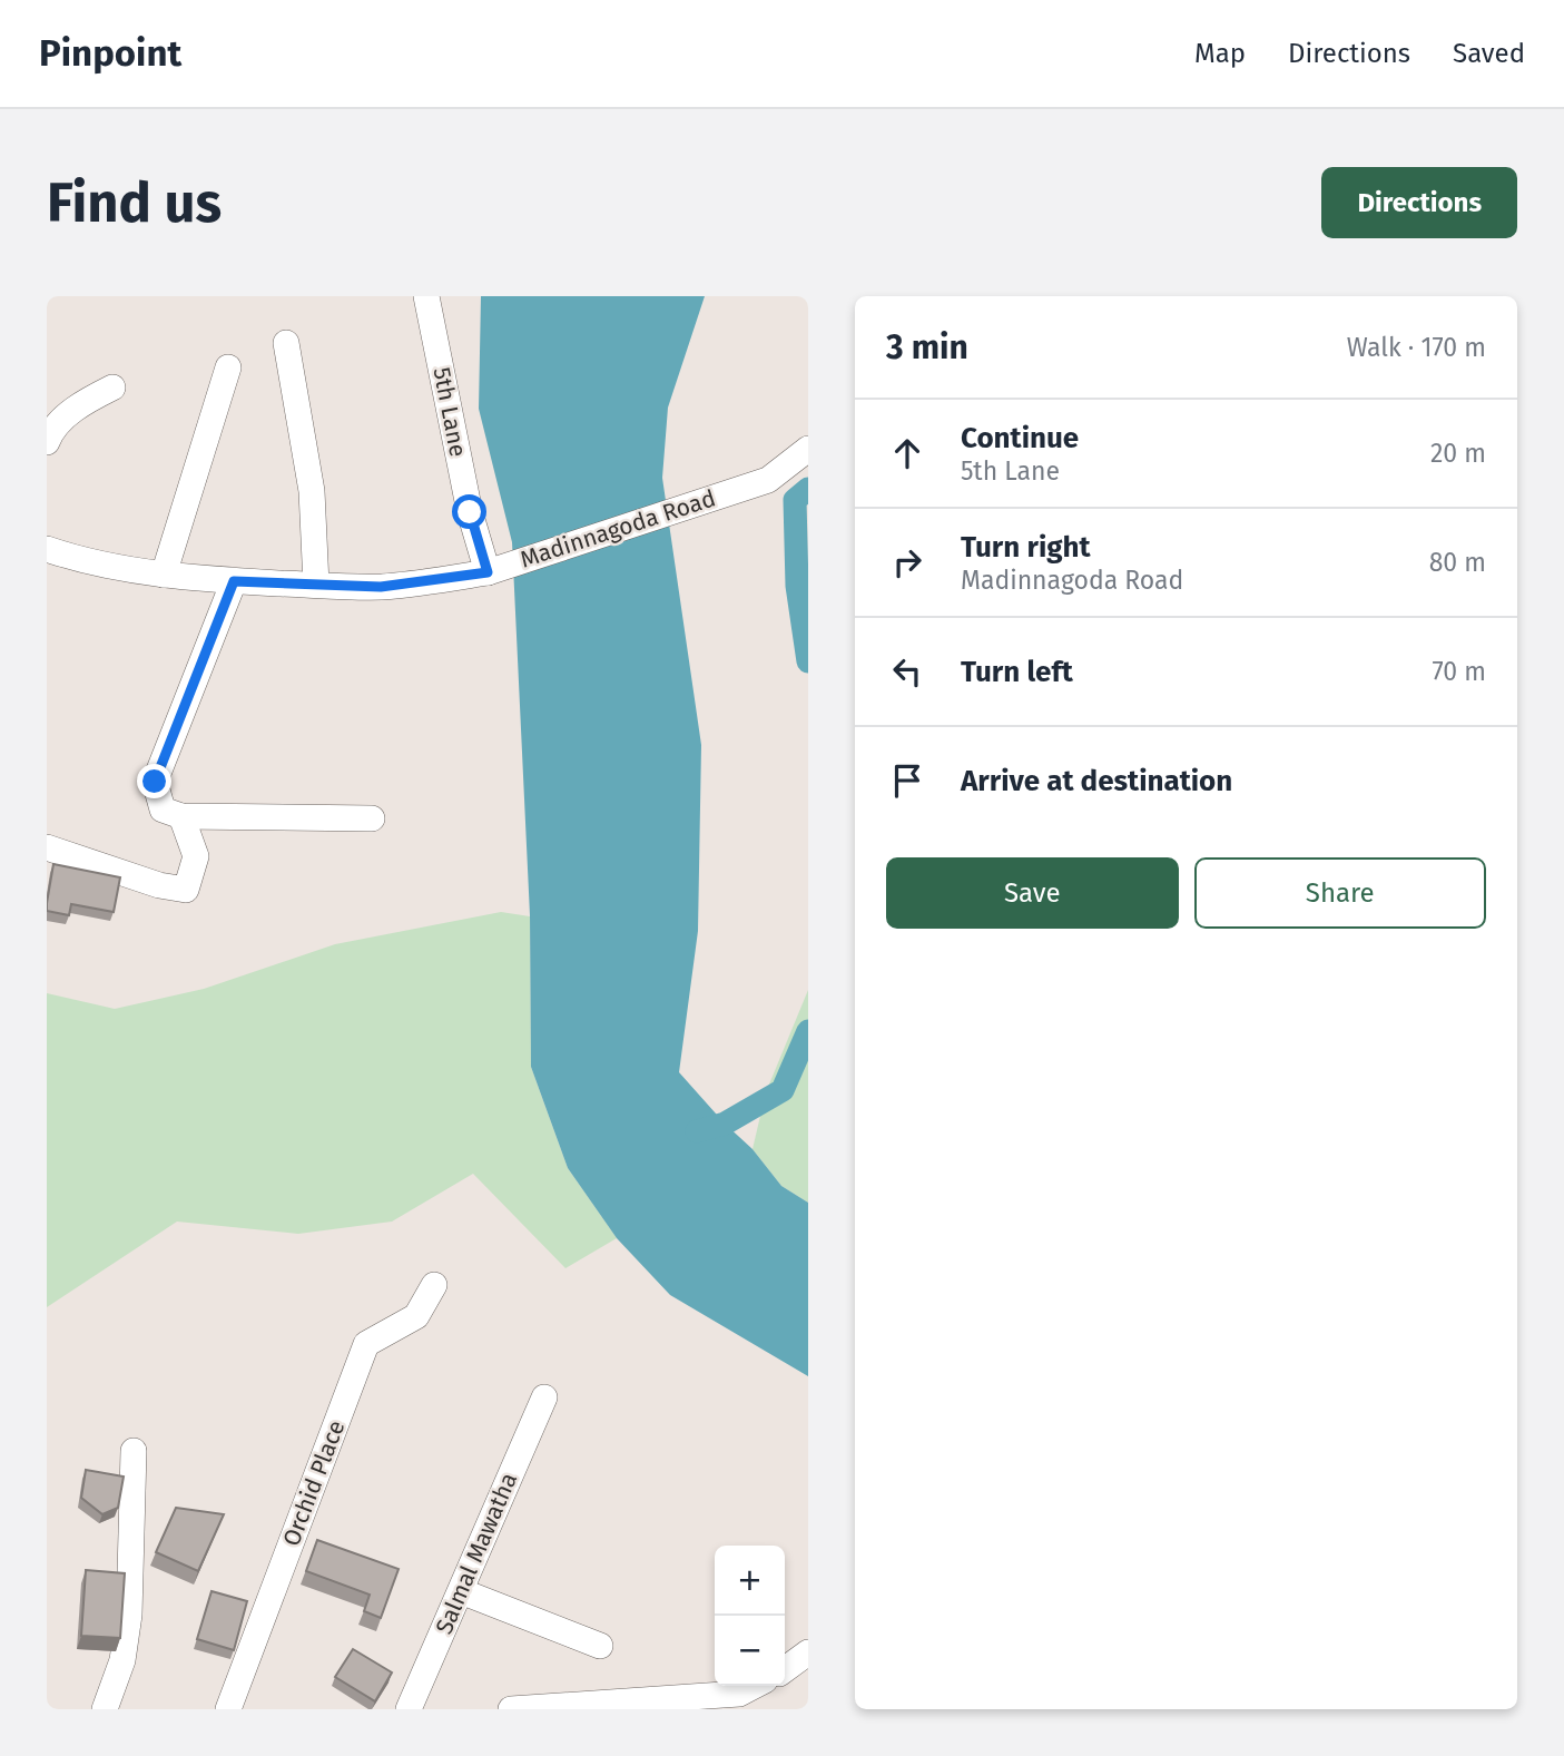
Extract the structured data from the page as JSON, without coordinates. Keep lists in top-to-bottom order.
{
  "streets": {
    "street": [
      "5th Lane",
      "Madinnagoda Road",
      "Orchid Place",
      "Salmal Mawatha"
    ]
  },
  "crossings": [
    ["5th Lane", "Madinnagoda Road"]
  ],
  "page": {
    "header": "Pinpoint",
    "nav": ["Map", "Directions", "Saved"],
    "buttons": [
      "Directions",
      ["Save", "Share"]
    ],
    "title": "Find us",
    "heading": ["3 min", "Walk · 170 m"],
    "list": [
      ["Continue", "5th Lane", "20 m"],
      ["Turn right", "Madinnagoda Road", "80 m"],
      ["Turn left", "70 m"],
      "Arrive at destination"
    ],
    "map_buttons": ["+", "−"]
  }
}
